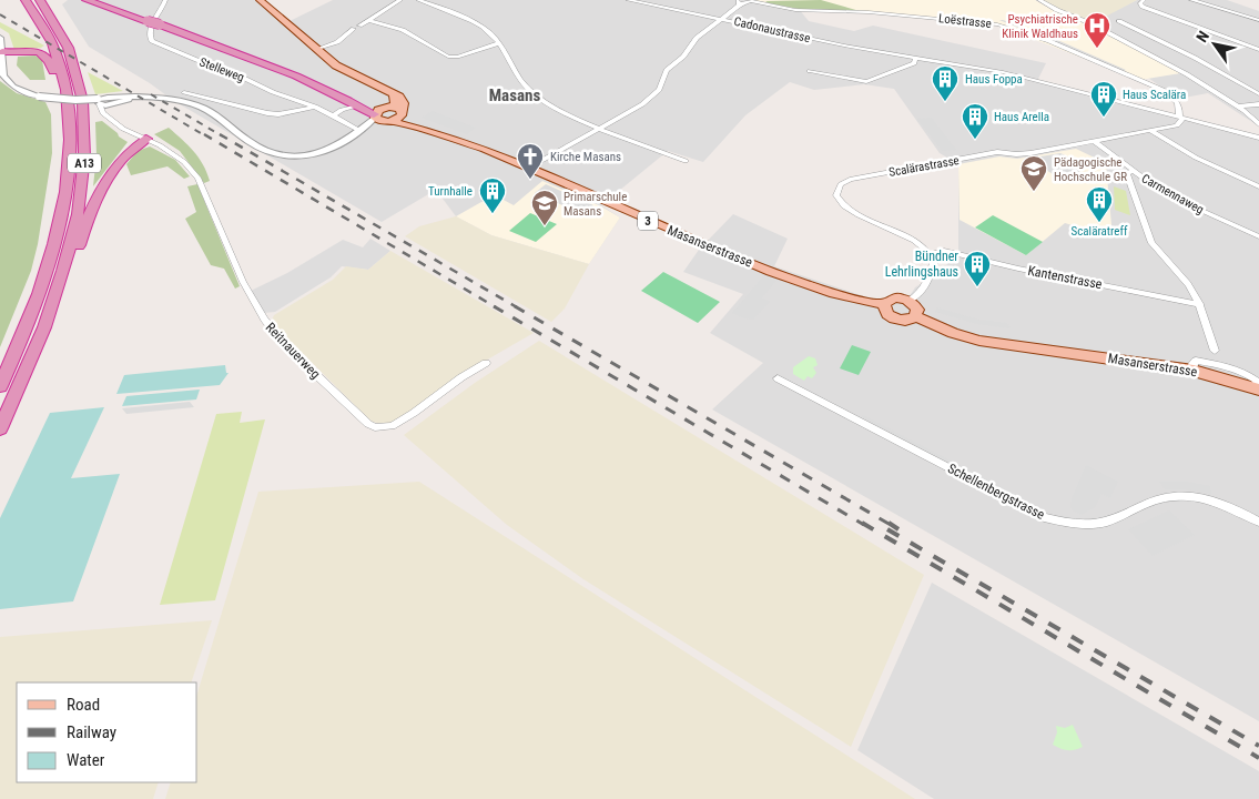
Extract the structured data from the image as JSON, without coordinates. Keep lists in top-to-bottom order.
{
  "streets": {
    "highway": ["A13"],
    "main road": ["3", "Masanserstrasse"],
    "street": [
      "Loëstrasse",
      "Cadonaustrasse",
      "Stelleweg",
      "Scalärastrasse",
      "Carmennaweg",
      "Kantenstrasse",
      "Reitnauerweg",
      "Schellenbergstrasse"
    ]
  },
  "crossings": [
    ["Loëstrasse", "Cadonaustrasse"],
    ["Loëstrasse", "Scalärastrasse"],
    ["Cadonaustrasse", "Scalärastrasse"],
    ["A13", "Reitnauerweg"],
    ["Scalärastrasse", "Carmennaweg"],
    ["Scalärastrasse", "Kantenstrasse"],
    ["3", "Masanserstrasse"]
  ],
  "districts": ["Masans"],
  "places": {
    "hospital": ["Psychiatrische Klinik Waldhaus"],
    "building": [
      "Haus Foppa",
      "Haus Scalära",
      "Haus Arella",
      "Turnhalle",
      "Scaläratreff",
      "Bündner Lehrlingshaus"
    ],
    "church": ["Kirche Masans"],
    "school or university": ["Pädagogische Hochschule GR", "Primarschule Masans"]
  },
  "legend": ["Road", "Railway", "Water"],
  "north": "top left"
}
